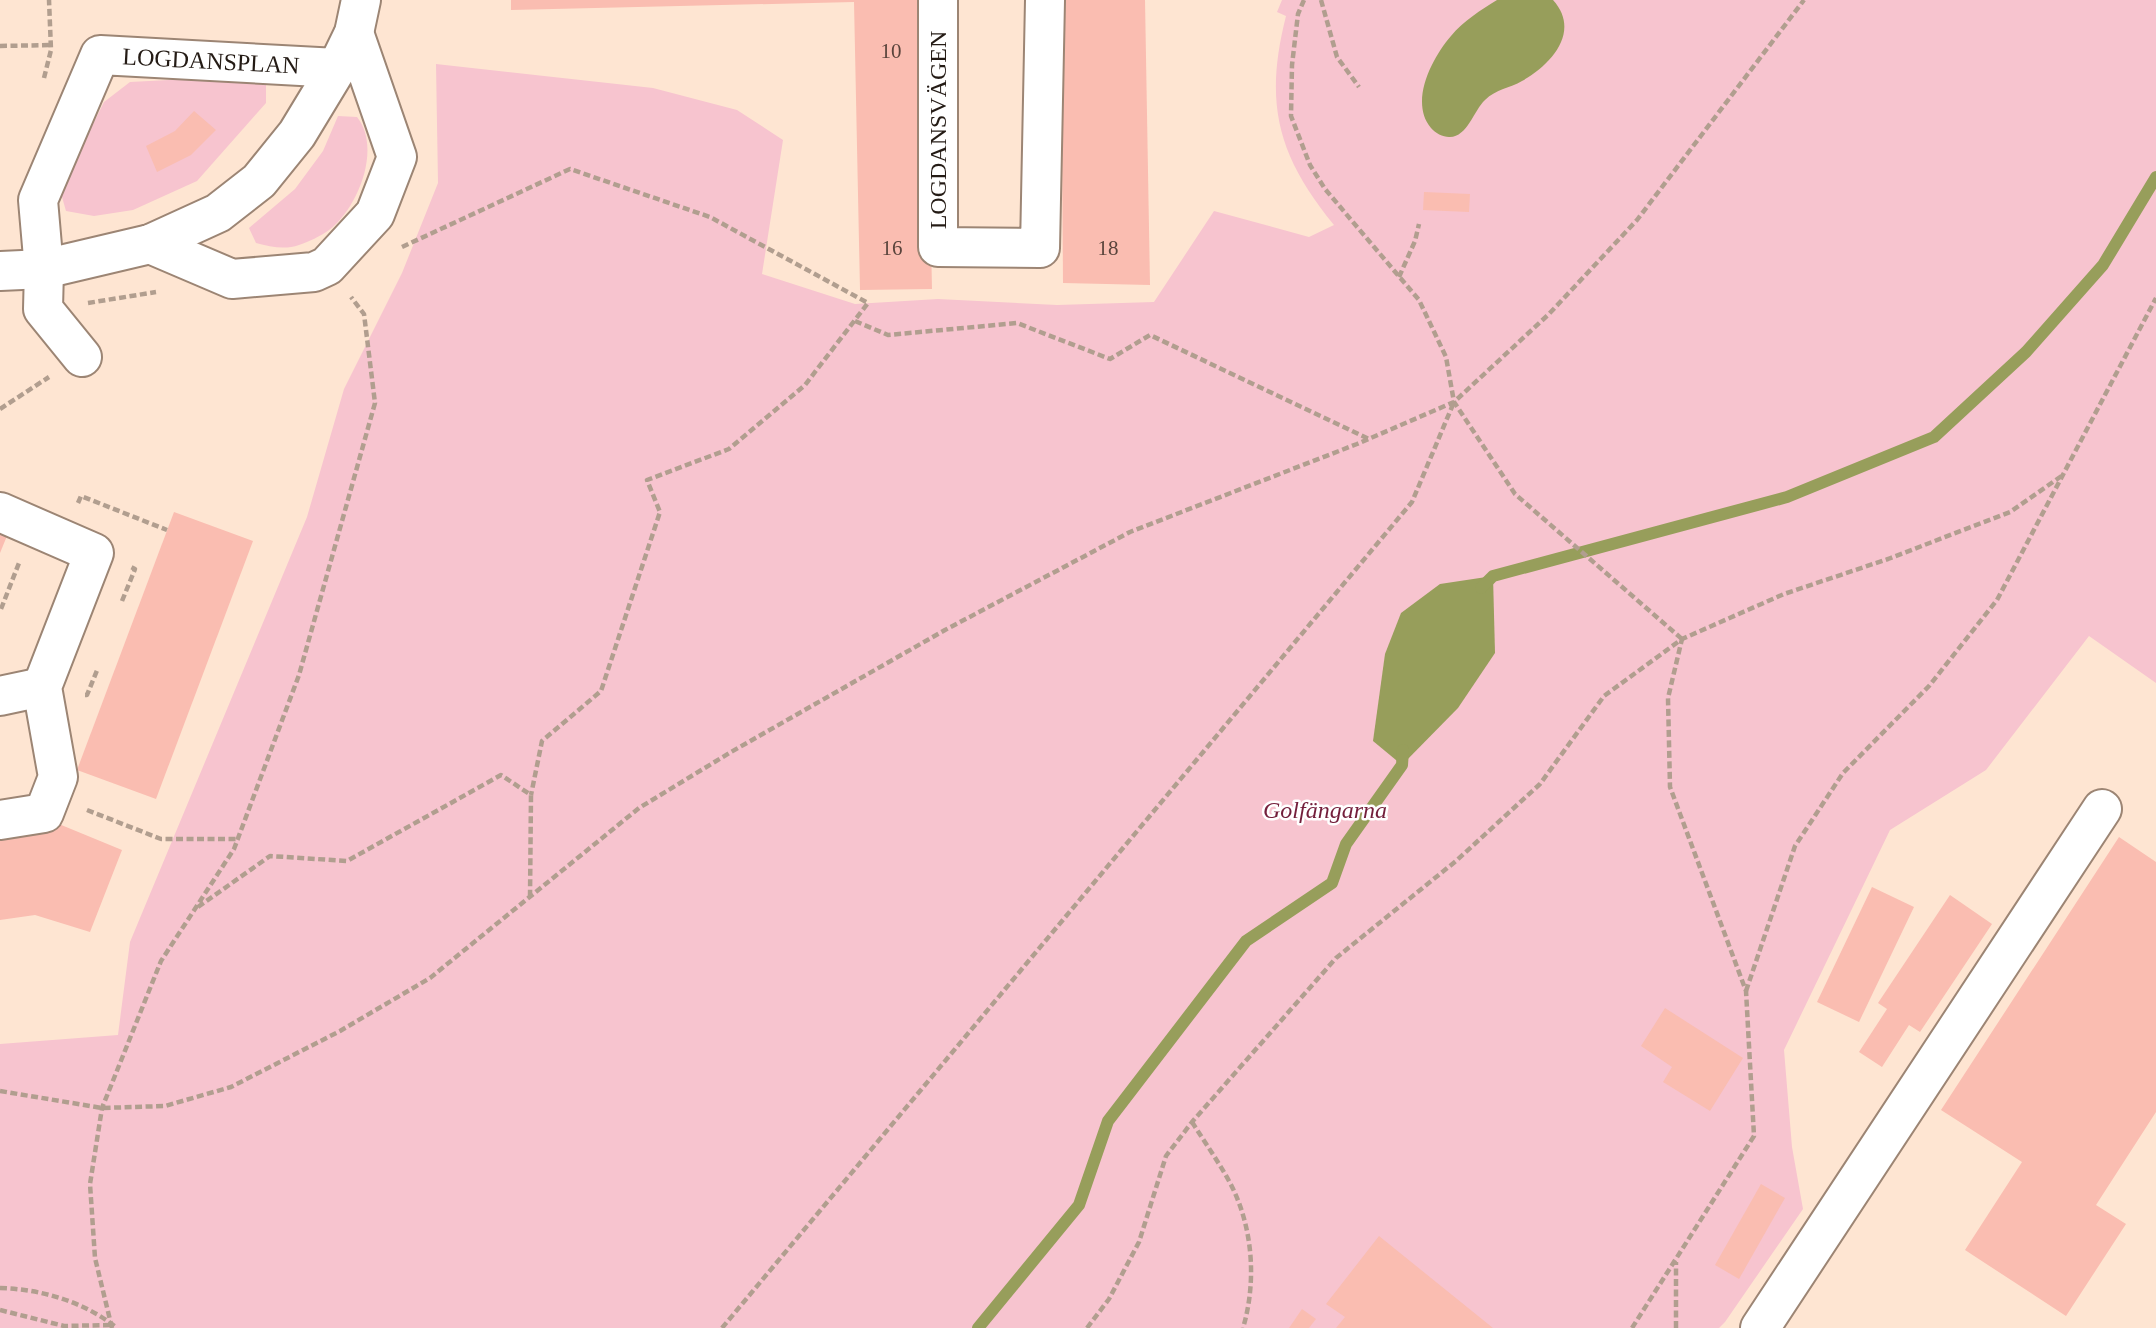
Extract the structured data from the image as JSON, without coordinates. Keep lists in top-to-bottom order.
{
  "streets": {
    "street": ["LOGDANSPLAN", "LOGDANSVÄGEN"]
  },
  "parks": ["Golfängarna"],
  "house_numbers": ["10", "16", "18"]
}
